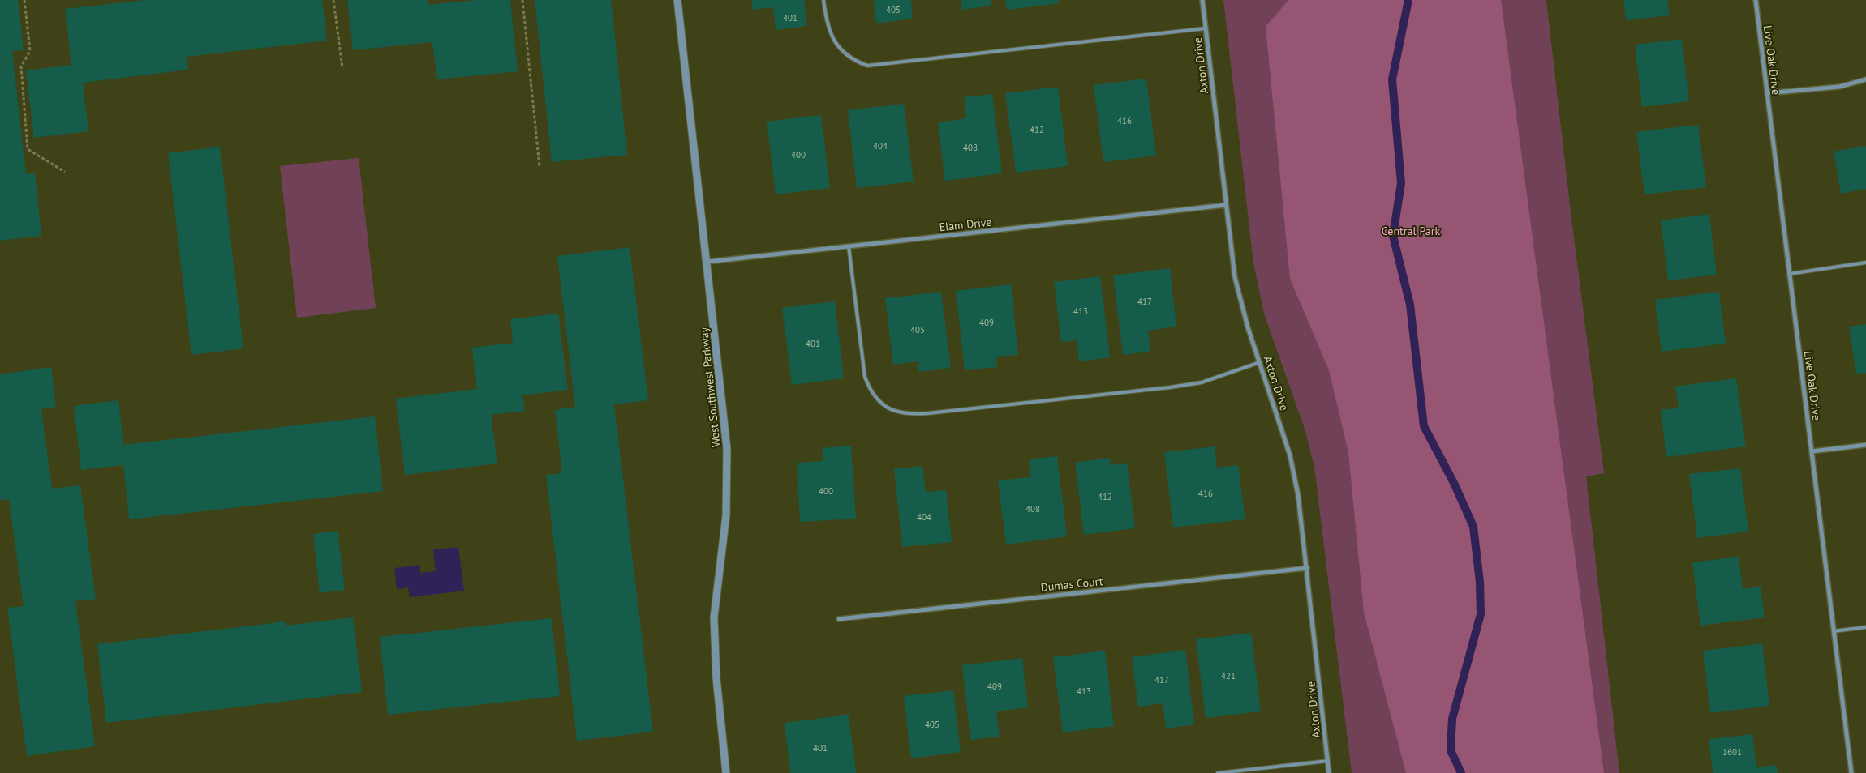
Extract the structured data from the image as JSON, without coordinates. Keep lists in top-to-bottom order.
{
  "streets": {
    "street": [
      "Live Oak Drive",
      "Axton Drive",
      "Elam Drive",
      "West Southwest Parkway",
      "Dumas Court"
    ]
  },
  "crossings": [
    ["Axton Drive", "Elam Drive"],
    ["Axton Drive", "Dumas Court"],
    ["Elam Drive", "West Southwest Parkway"]
  ],
  "parks": ["Central Park"],
  "house_numbers": [
    "405",
    "401",
    "416",
    "412",
    "404",
    "408",
    "400",
    "417",
    "413",
    "409",
    "405",
    "401",
    "400",
    "416",
    "412",
    "408",
    "404",
    "421",
    "417",
    "409",
    "413",
    "405",
    "401",
    "1601"
  ]
}
